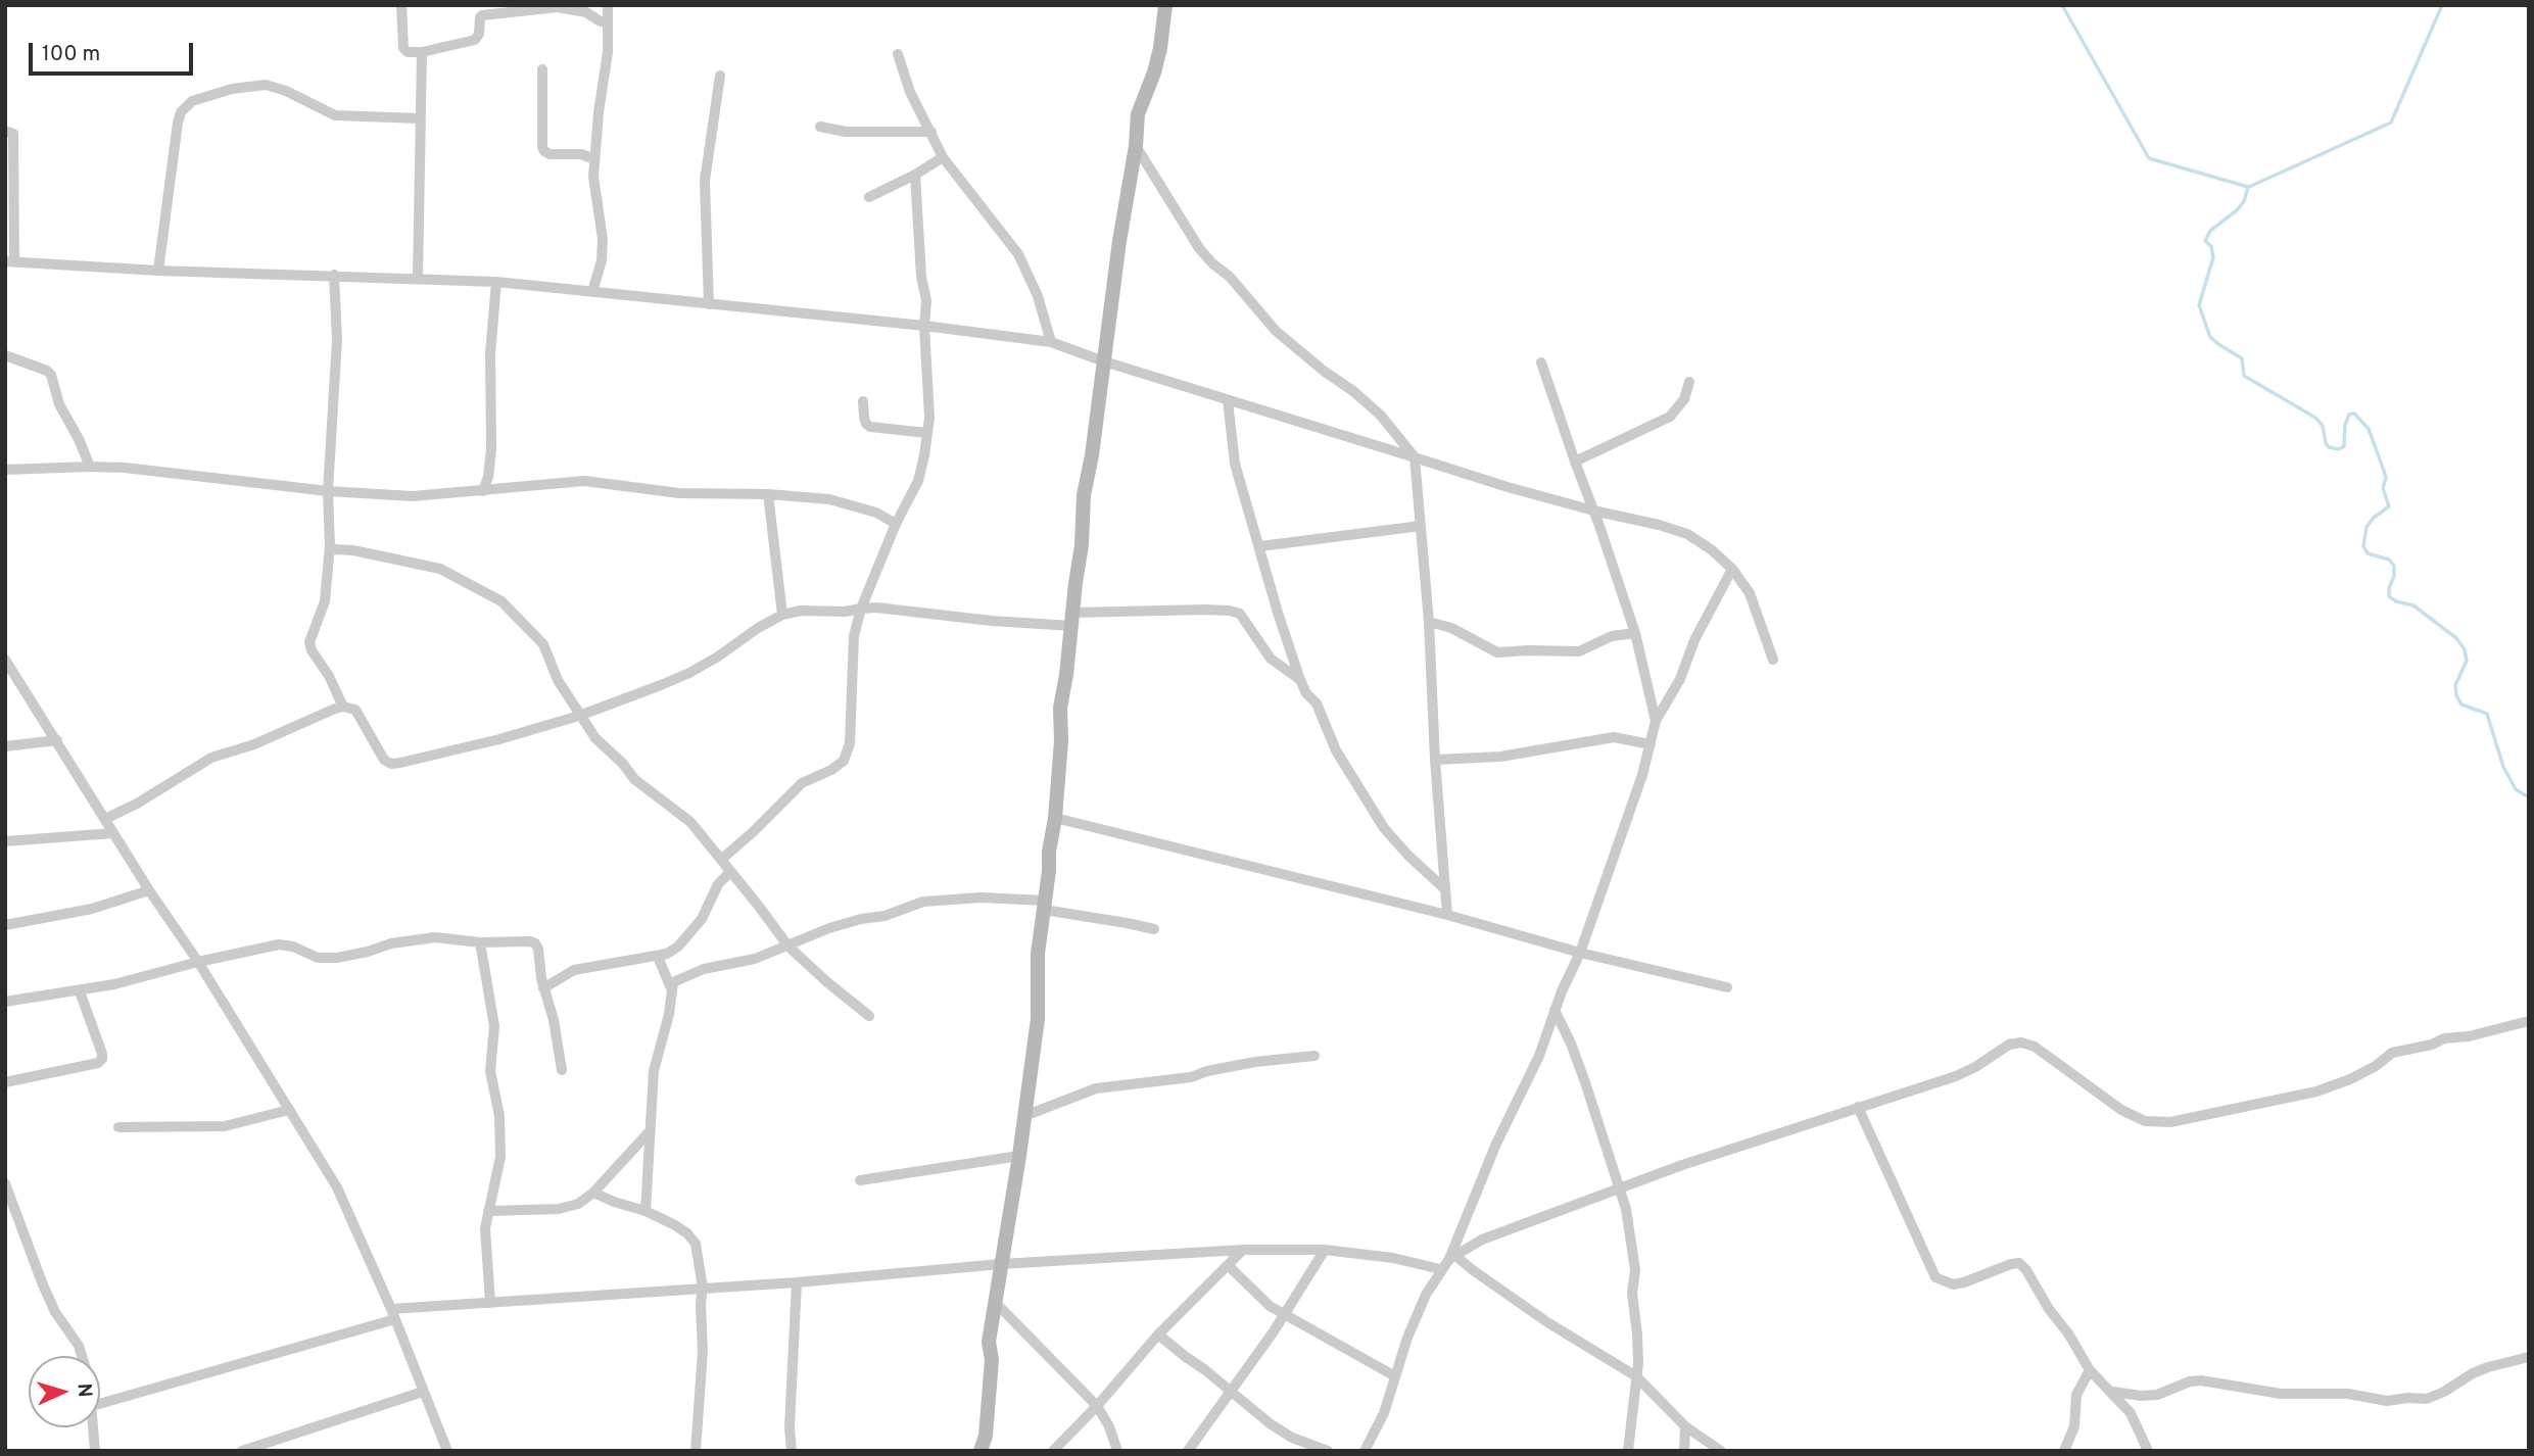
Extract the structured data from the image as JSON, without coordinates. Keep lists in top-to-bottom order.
{
  "scale_bar": "100 m",
  "north": "right"
}
